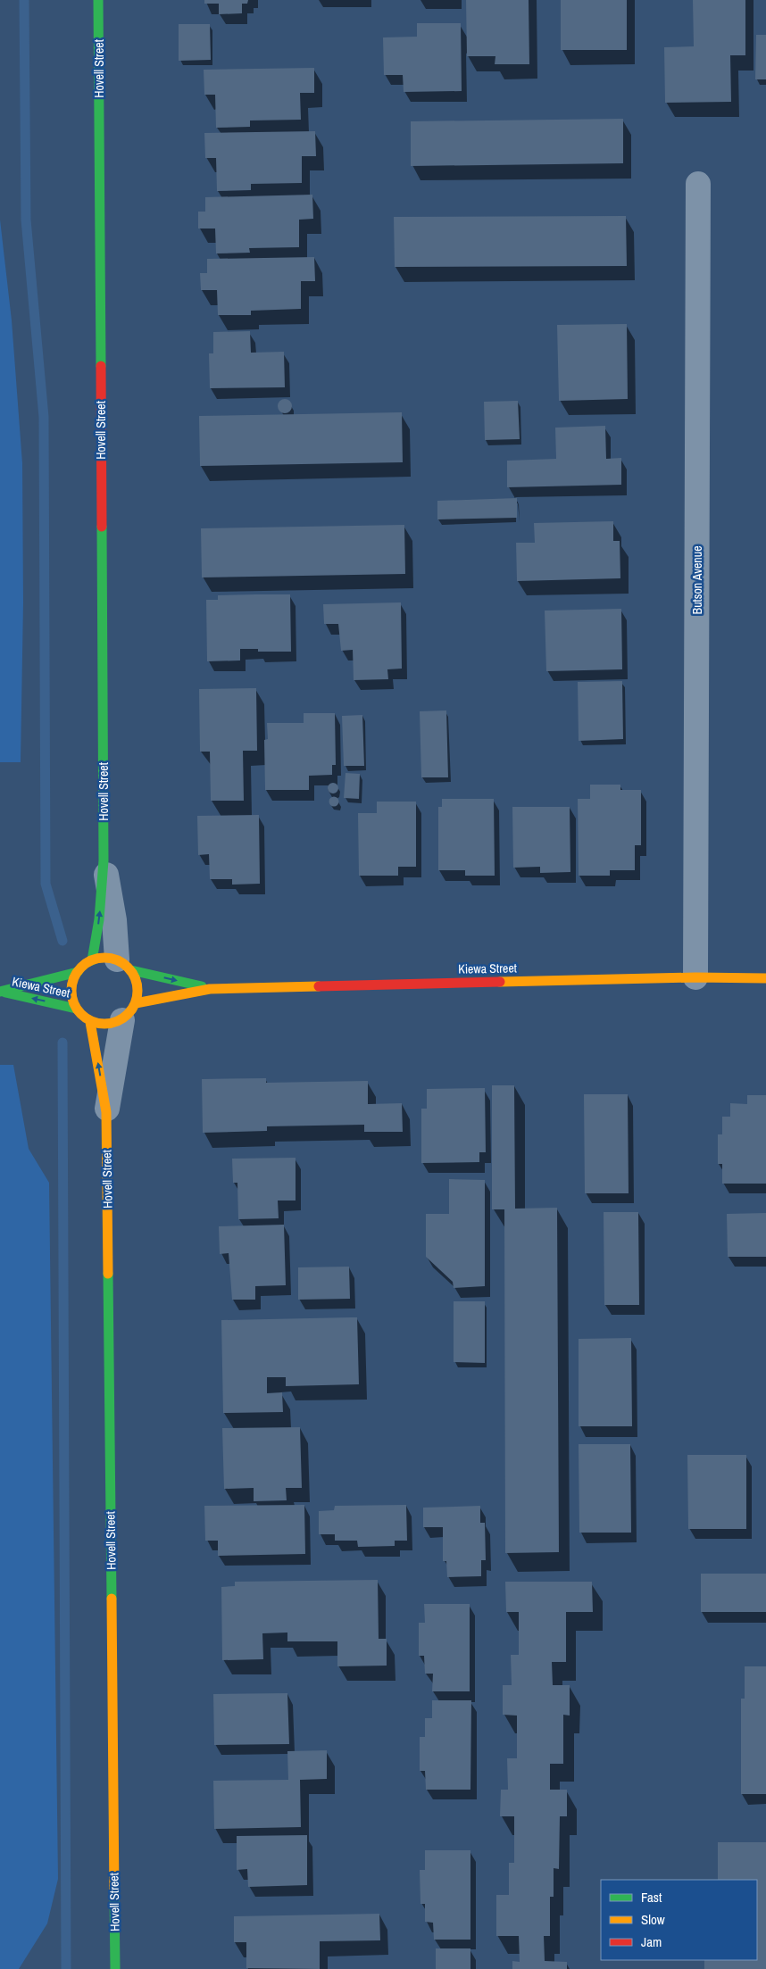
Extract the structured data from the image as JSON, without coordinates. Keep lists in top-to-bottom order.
{
  "streets": {
    "street": ["Hovell Street", "Butson Avenue", "Kiewa Street"]
  },
  "crossings": [
    ["Hovell Street", "Kiewa Street"],
    ["Butson Avenue", "Kiewa Street"]
  ],
  "legend": ["Fast", "Slow", "Jam"]
}
